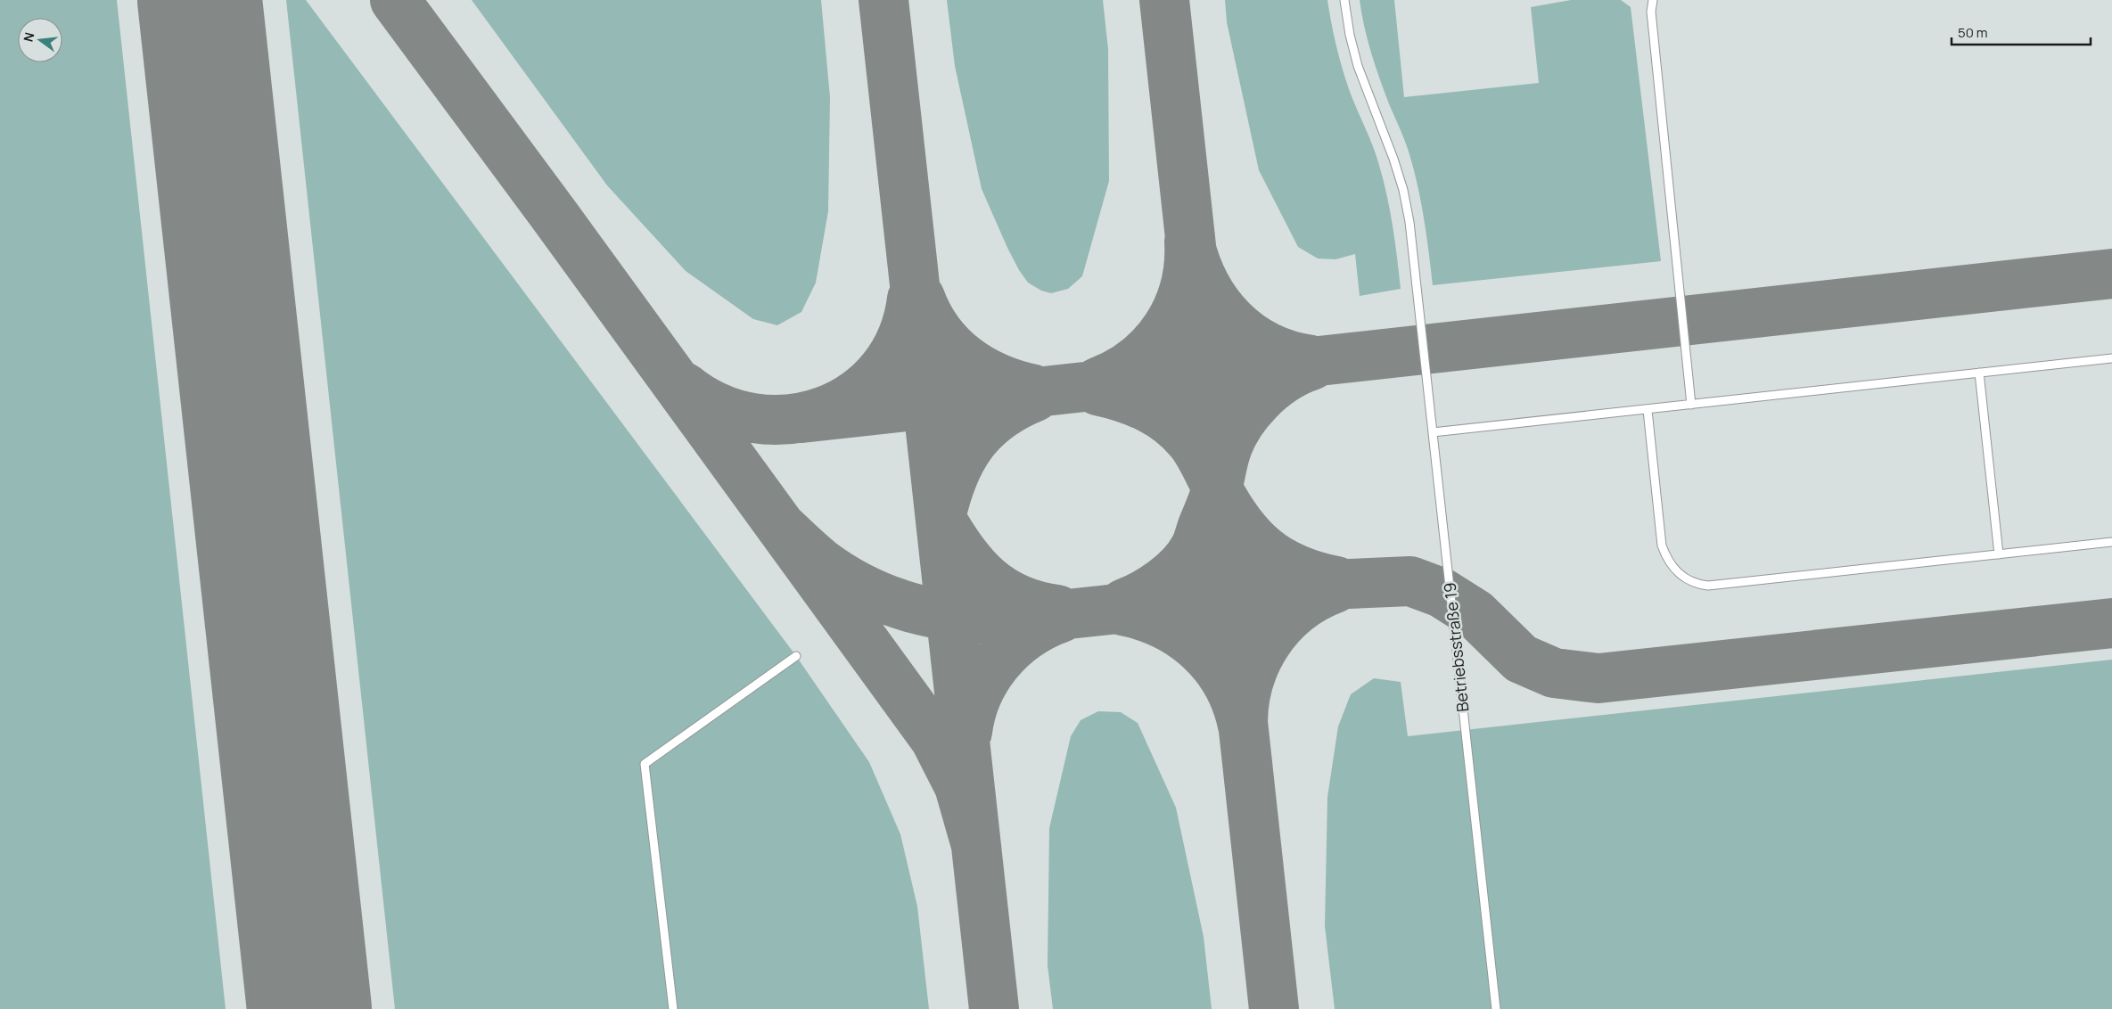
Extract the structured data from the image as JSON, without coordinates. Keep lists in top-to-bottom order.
{
  "streets": {
    "lane": ["Betriebsstraße 19"]
  },
  "scale_bar": "50 m",
  "north": "left"
}
